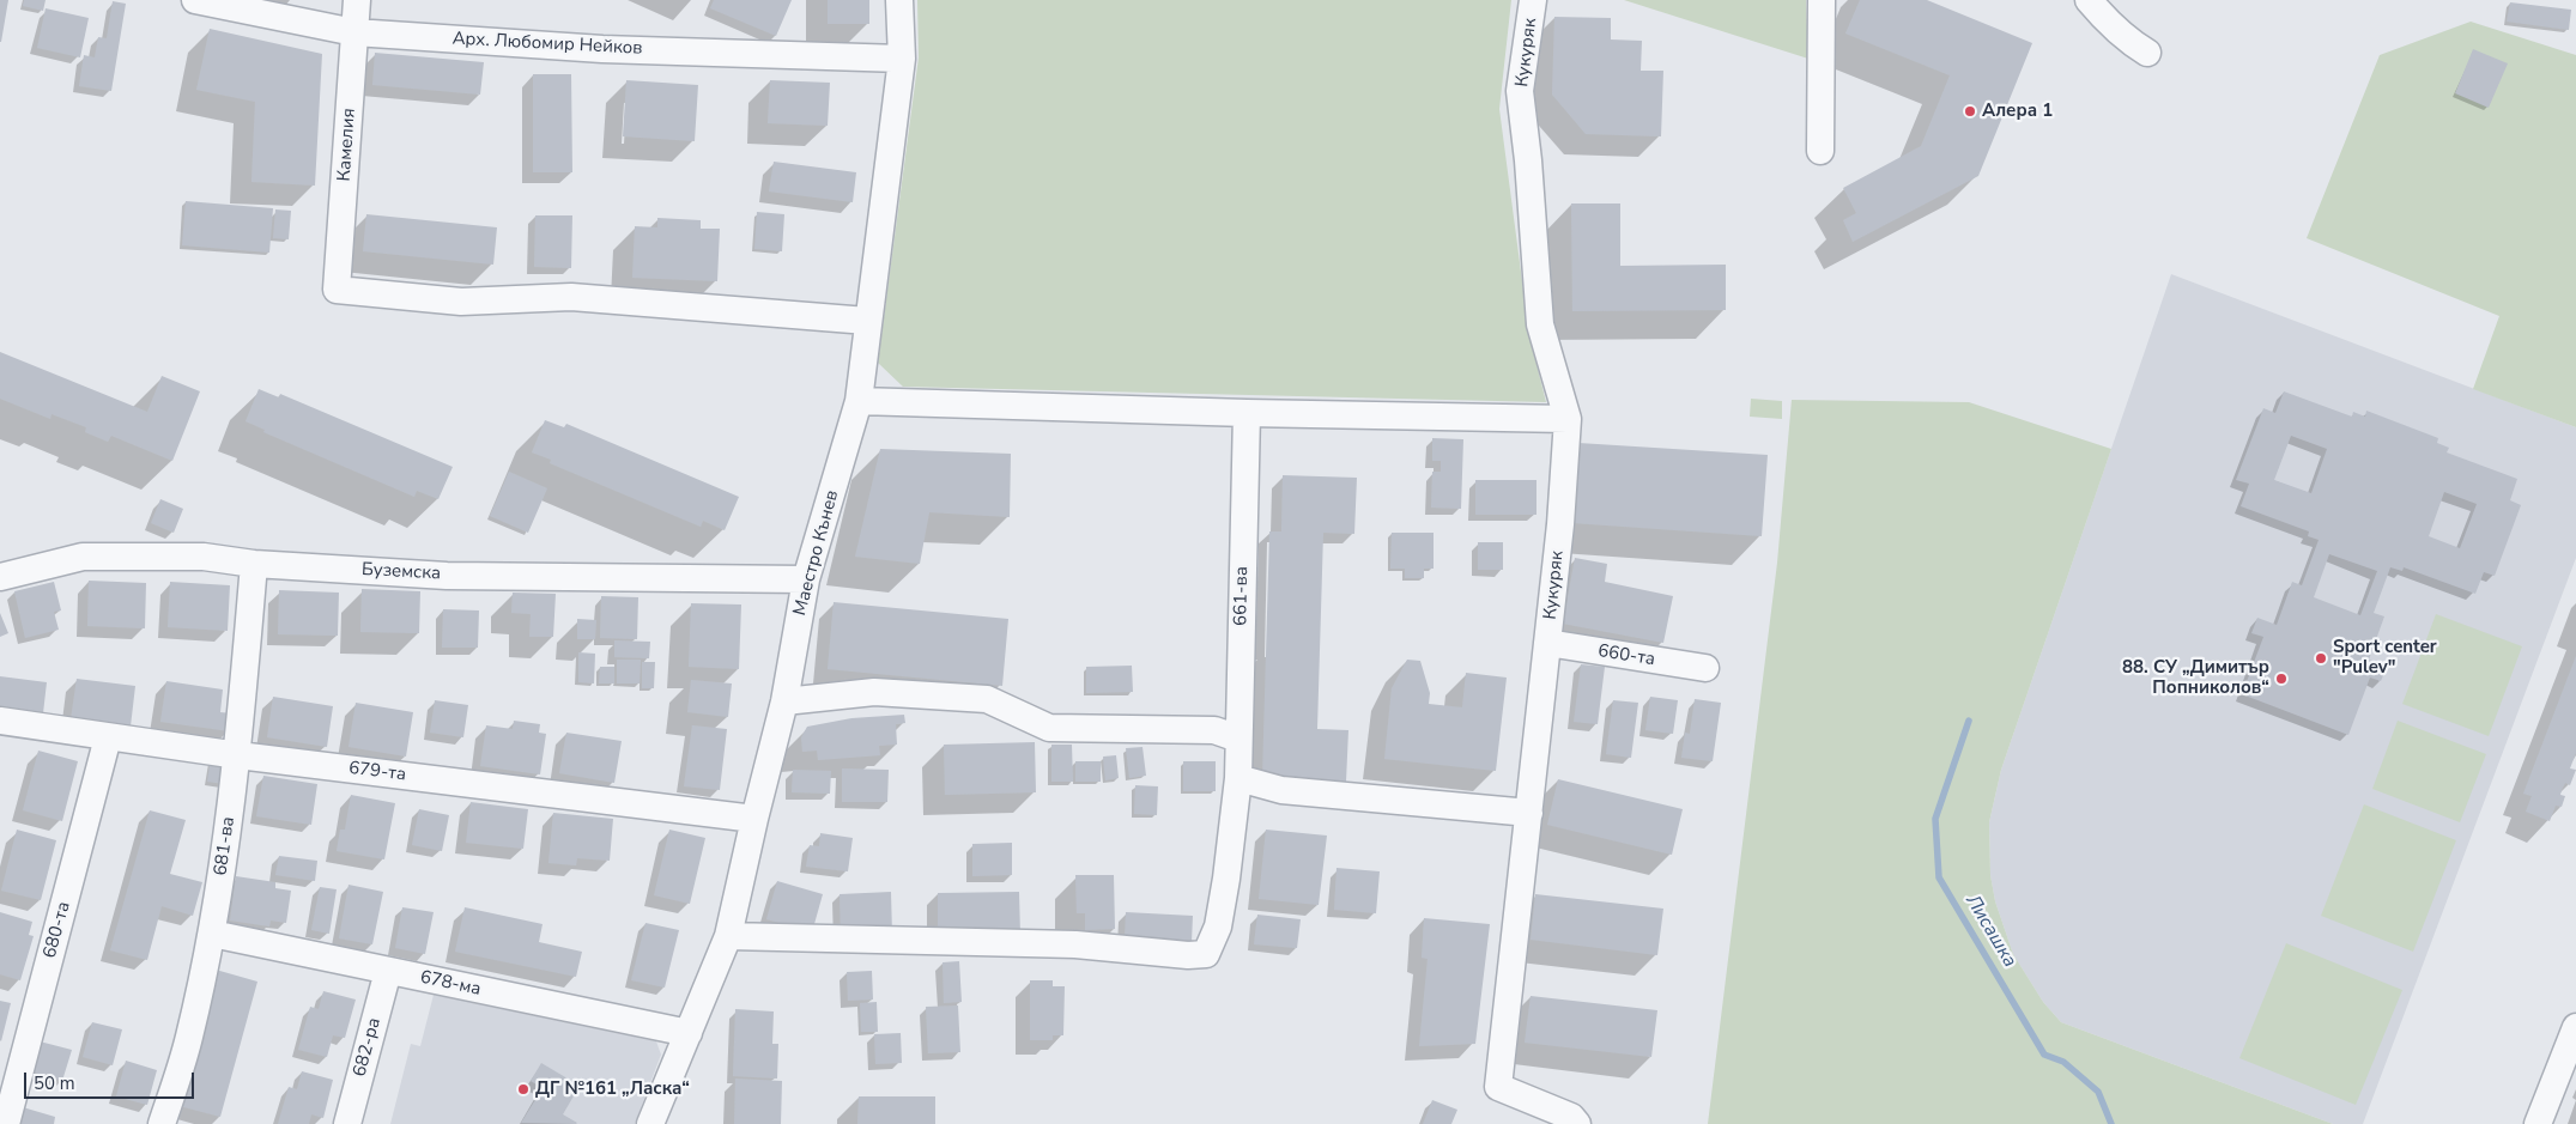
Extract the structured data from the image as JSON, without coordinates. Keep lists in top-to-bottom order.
{
  "streets": {
    "street": [
      "Арх. Любомир Нейков",
      "Кукуряк",
      "Камелия",
      "Маестро Кънев",
      "Буземска",
      "661-ва",
      "660-та",
      "679-та",
      "681-ва",
      "680-та",
      "678-ма",
      "682-ра"
    ]
  },
  "crossings": [
    ["Арх. Любомир Нейков", "Камелия"],
    ["Арх. Любомир Нейков", "Маестро Кънев"],
    ["Кукуряк", "660-та"],
    ["Камелия", "Маестро Кънев"],
    ["Маестро Кънев", "Буземска"],
    ["Маестро Кънев", "661-ва"],
    ["Маестро Кънев", "679-та"],
    ["Маестро Кънев", "678-ма"],
    ["Буземска", "681-ва"],
    ["679-та", "681-ва"],
    ["679-та", "680-та"],
    ["681-ва", "678-ма"],
    ["678-ма", "682-ра"]
  ],
  "water": ["Лисашка"],
  "places": [
    "Алера 1",
    "Sport center \"Pulev\"",
    "88. СУ „Димитър Попниколов“",
    "ДГ №161 „Ласка“"
  ],
  "scale_bar": "50 m"
}
